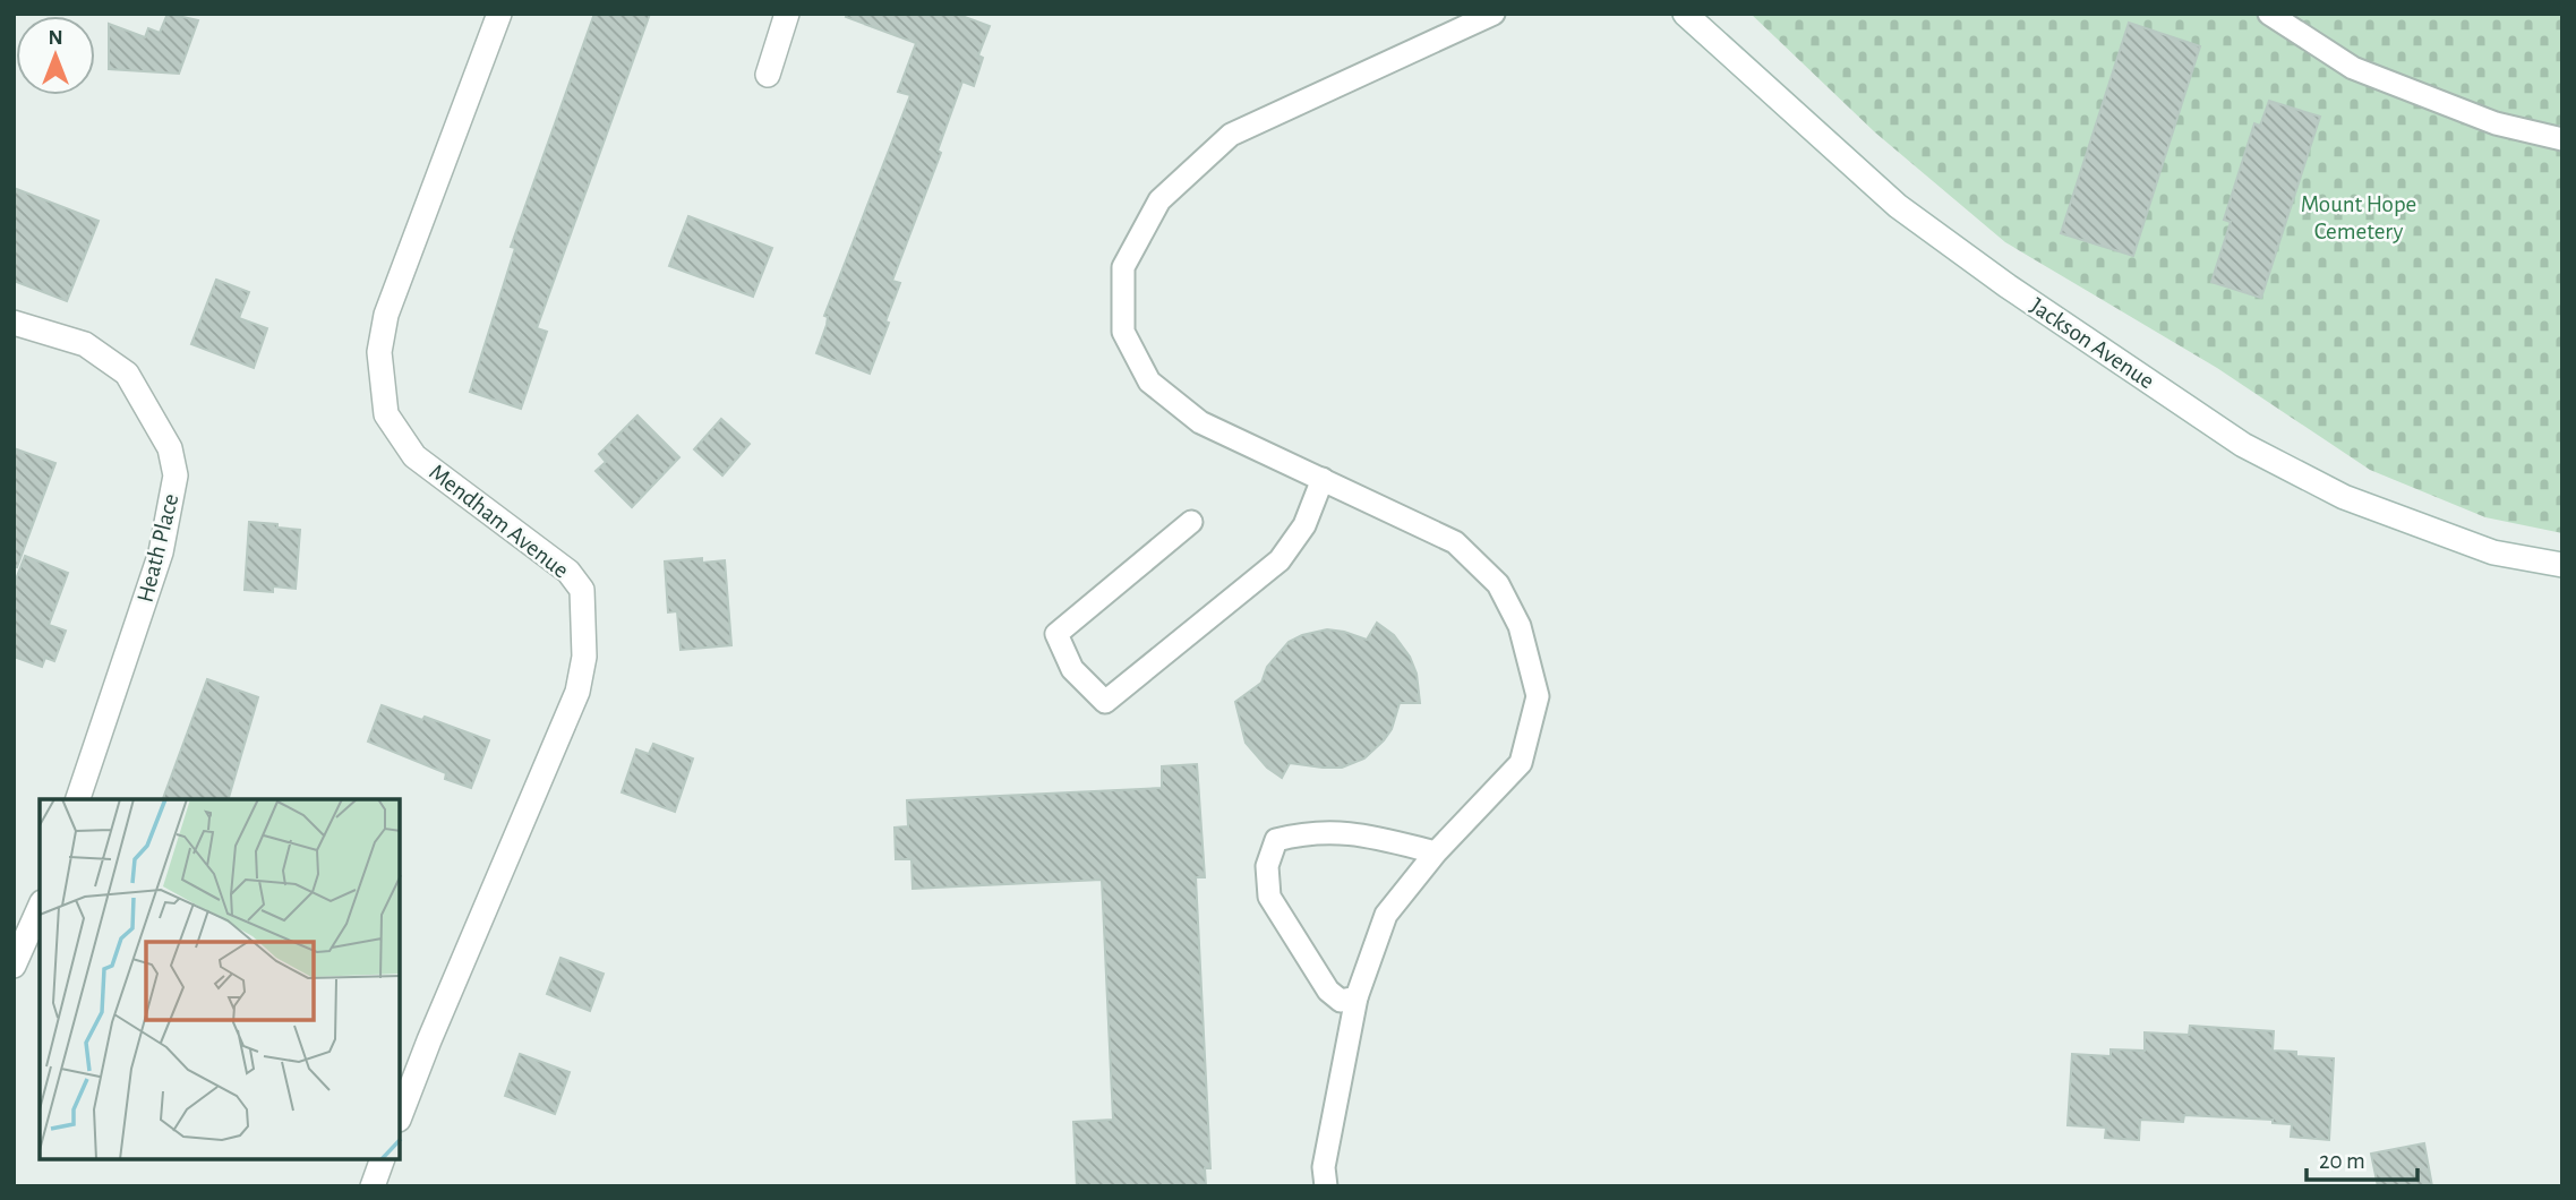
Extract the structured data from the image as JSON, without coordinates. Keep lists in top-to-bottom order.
{
  "streets": {
    "street": ["Jackson Avenue", "Mendham Avenue", "Heath Place"]
  },
  "parks": ["Mount Hope Cemetery"],
  "scale_bar": "20 m",
  "north": "top"
}
